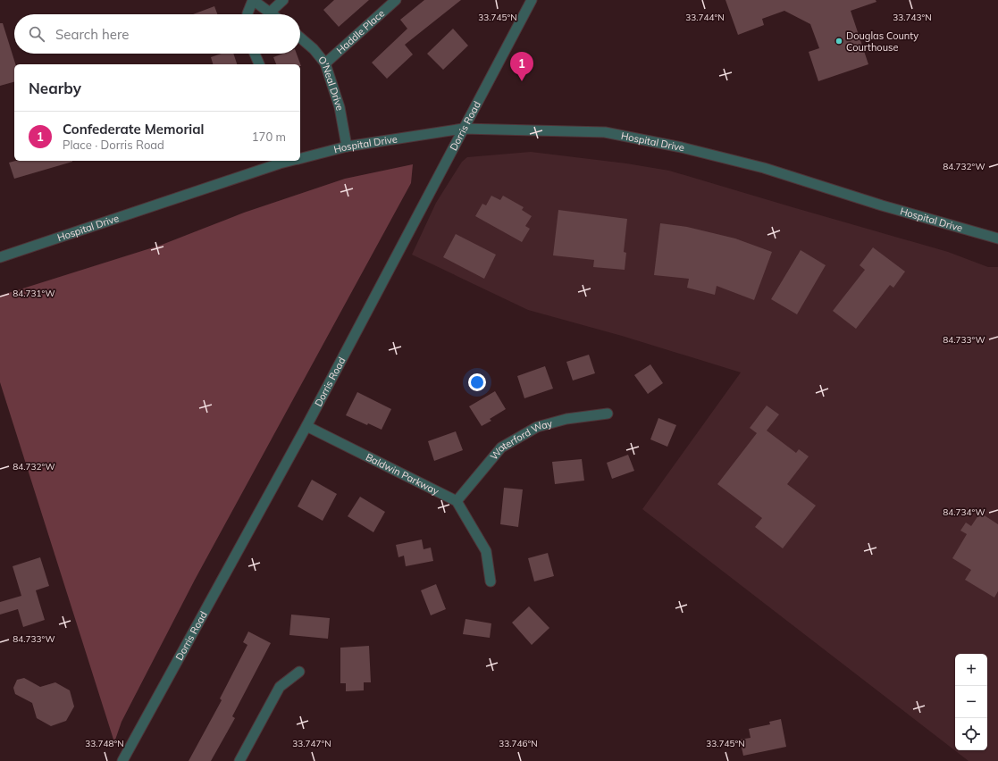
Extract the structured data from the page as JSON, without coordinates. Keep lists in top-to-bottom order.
{
  "streets": {
    "street": [
      "Haddle Place",
      "O'Neal Drive",
      "Dorris Road",
      "Hospital Drive",
      "Waterford Way",
      "Baldwin Parkway"
    ]
  },
  "crossings": [
    ["Haddle Place", "O'Neal Drive"],
    ["O'Neal Drive", "Hospital Drive"],
    ["Dorris Road", "Hospital Drive"],
    ["Dorris Road", "Baldwin Parkway"],
    ["Waterford Way", "Baldwin Parkway"]
  ],
  "places": ["Douglas County Courthouse"],
  "page": {
    "search": "Search here",
    "pins": "1",
    "heading": "Nearby",
    "list": [
      {
        "mark": "1",
        "name": "Confederate Memorial",
        "note": "Place · Dorris Road",
        "value": "170 m"
      }
    ],
    "map_buttons": ["+", "−"]
  },
  "coordinates": [
    "33.745°N",
    "33.744°N",
    "33.743°N",
    "84.732°W",
    "84.731°W",
    "84.733°W",
    "84.734°W",
    "33.748°N",
    "33.747°N",
    "33.746°N"
  ]
}
